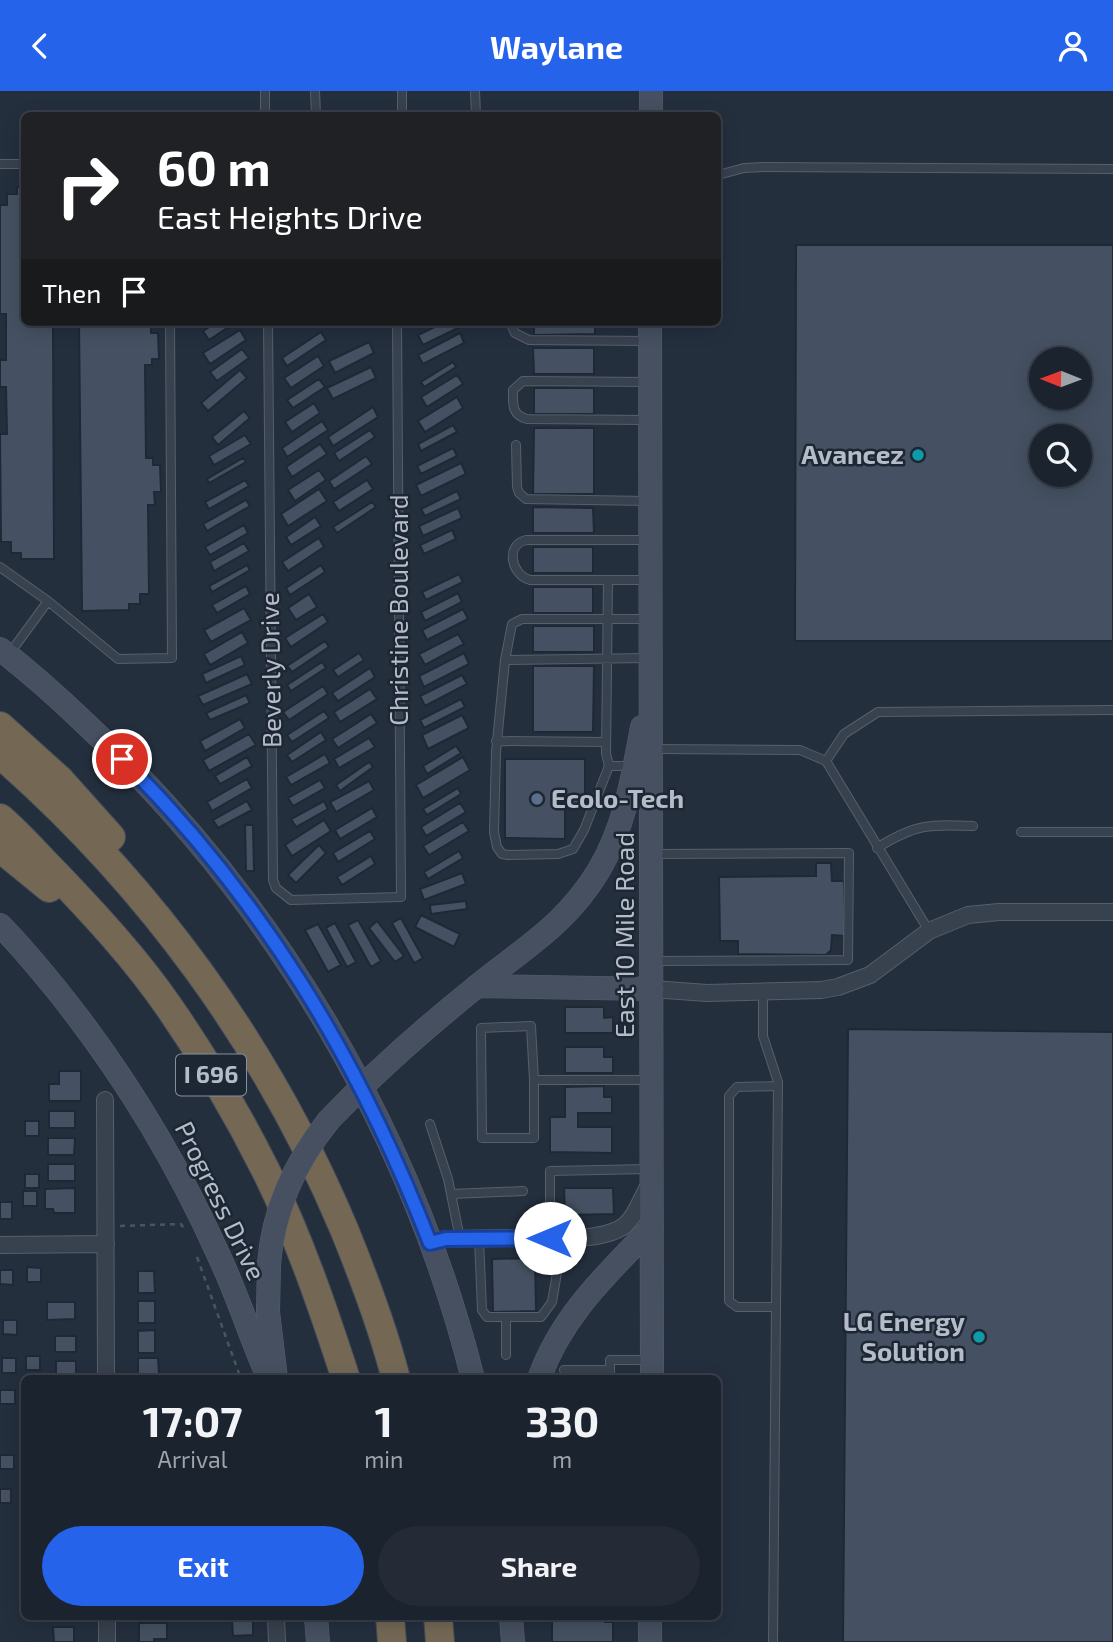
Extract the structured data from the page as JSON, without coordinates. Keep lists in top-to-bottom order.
{
  "streets": {
    "highway": ["I 696"],
    "main road": ["East 10 Mile Road", "Progress Drive"],
    "lane": ["Christine Boulevard", "Beverly Drive"]
  },
  "crossings": [
    ["Christine Boulevard", "Beverly Drive"]
  ],
  "places": ["Avancez", "Ecolo-Tech", "LG Energy Solution"],
  "north": "left",
  "page": {
    "header": "Waylane",
    "turn": ["60 m", "East Heights Drive"],
    "then": "Then",
    "eta": [
      "17:07",
      "Arrival",
      "1",
      "min",
      "330",
      "m"
    ],
    "buttons": ["Exit", "Share"]
  }
}
